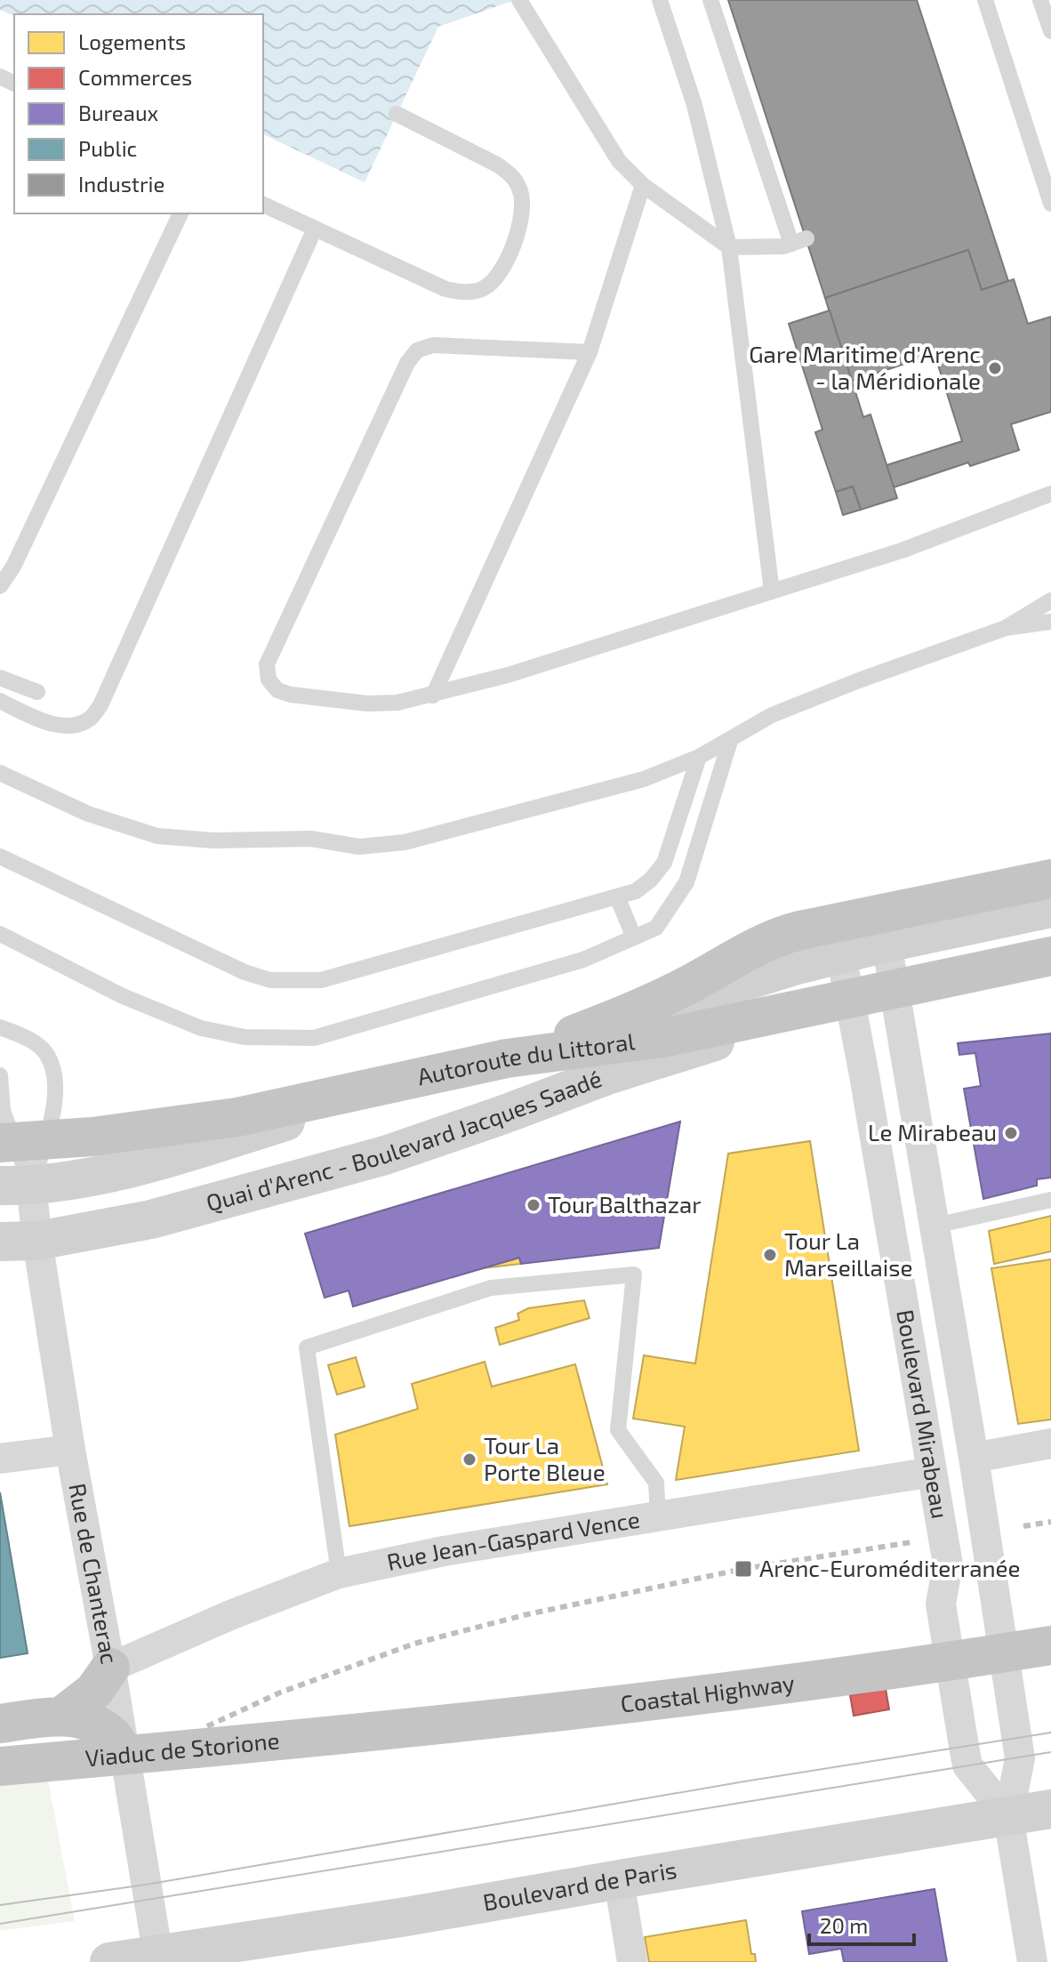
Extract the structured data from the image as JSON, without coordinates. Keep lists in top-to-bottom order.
{
  "streets": {
    "highway": ["Autoroute du Littoral", "Coastal Highway", "Viaduc de Storione"],
    "street": [
      "Quai d'Arenc - Boulevard Jacques Saadé",
      "Boulevard Mirabeau",
      "Rue Jean-Gaspard Vence",
      "Rue de Chanterac",
      "Boulevard de Paris"
    ]
  },
  "crossings": [
    ["Quai d'Arenc - Boulevard Jacques Saadé", "Boulevard Mirabeau"],
    ["Quai d'Arenc - Boulevard Jacques Saadé", "Rue de Chanterac"],
    ["Boulevard Mirabeau", "Rue Jean-Gaspard Vence"],
    ["Boulevard Mirabeau", "Boulevard de Paris"],
    ["Rue Jean-Gaspard Vence", "Rue de Chanterac"],
    ["Rue de Chanterac", "Boulevard de Paris"],
    ["Coastal Highway", "Viaduc de Storione"]
  ],
  "places": {
    "other": [
      "Gare Maritime d'Arenc - la Méridionale",
      "Le Mirabeau",
      "Tour Balthazar",
      "Tour La Marseillaise",
      "Tour La Porte Bleue"
    ],
    "transit": ["Arenc-Euroméditerranée"]
  },
  "legend": [
    "Logements",
    "Commerces",
    "Bureaux",
    "Public",
    "Industrie"
  ],
  "scale_bar": "20 m"
}
